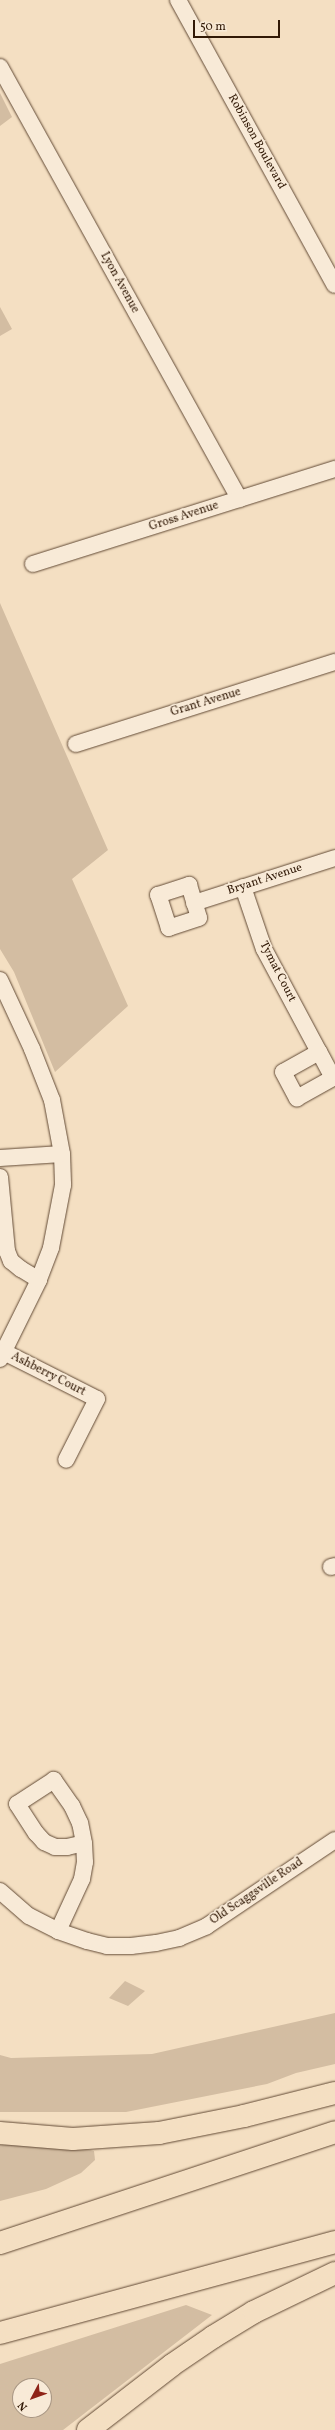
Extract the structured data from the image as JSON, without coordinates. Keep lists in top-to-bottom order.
{
  "streets": {
    "street": [
      "Robinson Boulevard",
      "Lyon Avenue",
      "Gross Avenue",
      "Grant Avenue",
      "Bryant Avenue",
      "Tymat Court",
      "Ashberry Court",
      "Old Scaggsville Road"
    ]
  },
  "crossings": [
    ["Lyon Avenue", "Gross Avenue"],
    ["Bryant Avenue", "Tymat Court"]
  ],
  "scale_bar": "50 m",
  "north": "bottom left"
}
